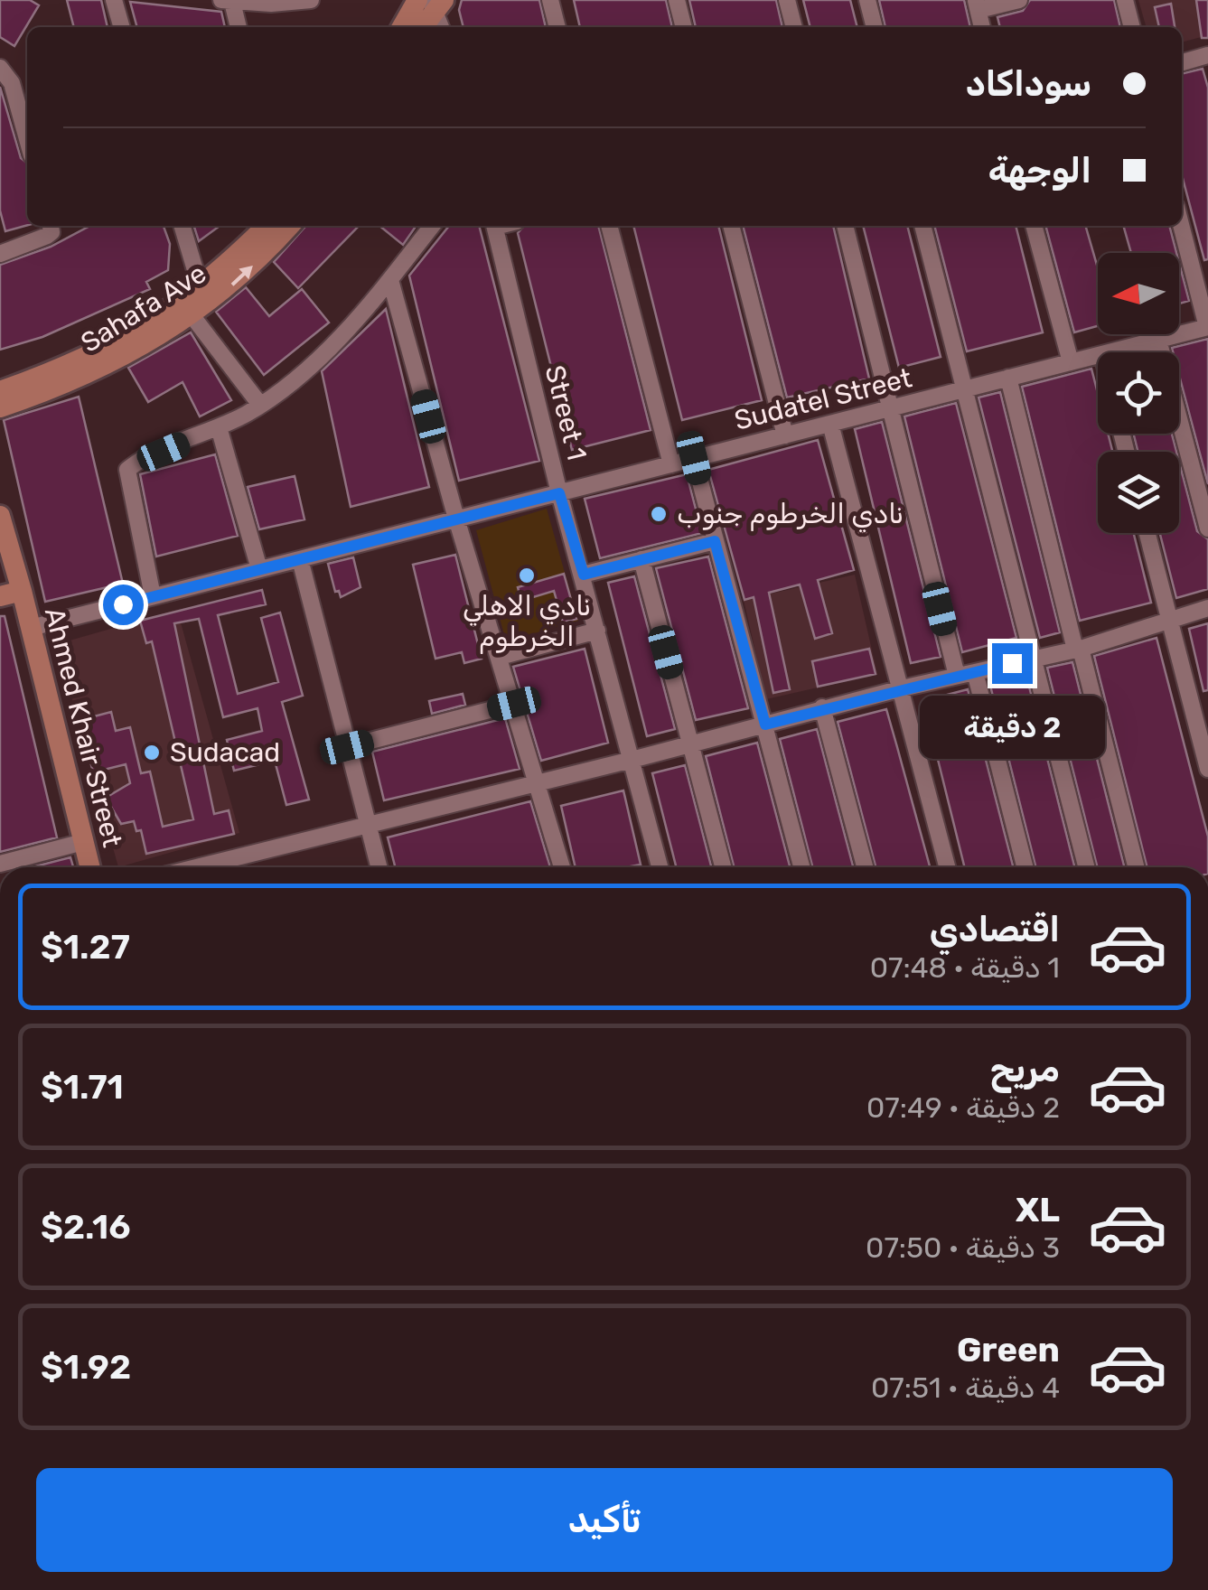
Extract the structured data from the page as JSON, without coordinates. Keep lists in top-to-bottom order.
{
  "streets": {
    "main road": ["Sahafa Ave", "Ahmed Khair Street"],
    "street": ["Sudatel Street", "Street 1"]
  },
  "crossings": [
    ["Sudatel Street", "Street 1"],
    ["Sudatel Street", "Ahmed Khair Street"]
  ],
  "places": ["نادي الخرطوم جنوب", "نادي الاهلي الخرطوم", "Sudacad"],
  "north": "left",
  "page": {
    "banner": ["سوداكاد", "الوجهة"],
    "bubble": "2 دقيقة",
    "list": [
      {
        "name": "اقتصادي",
        "note": "1 دقيقة · 07:48",
        "value": "$1.27"
      },
      {
        "name": "مريح",
        "note": "2 دقيقة · 07:49",
        "value": "$1.71"
      },
      {
        "name": "XL",
        "note": "3 دقيقة · 07:50",
        "value": "$2.16"
      },
      {
        "name": "Green",
        "note": "4 دقيقة · 07:51",
        "value": "$1.92"
      }
    ],
    "buttons": "تأكيد"
  }
}
